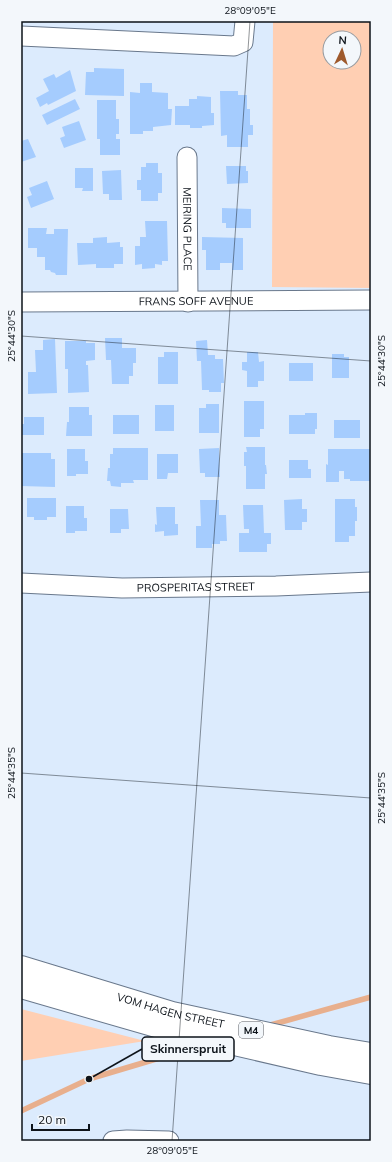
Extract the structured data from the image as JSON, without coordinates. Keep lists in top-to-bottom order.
{
  "streets": {
    "main road": ["VOM HAGEN STREET", "M4"],
    "street": ["MEIRING PLACE", "FRANS SOFF AVENUE", "PROSPERITAS STREET"]
  },
  "crossings": [
    ["MEIRING PLACE", "FRANS SOFF AVENUE"]
  ],
  "places": ["Skinnerspruit"],
  "scale_bar": "20 m",
  "north": "top",
  "coordinates": ["28°09'05\"E", "25°44'30\"S", "25°44'35\"S"]
}
